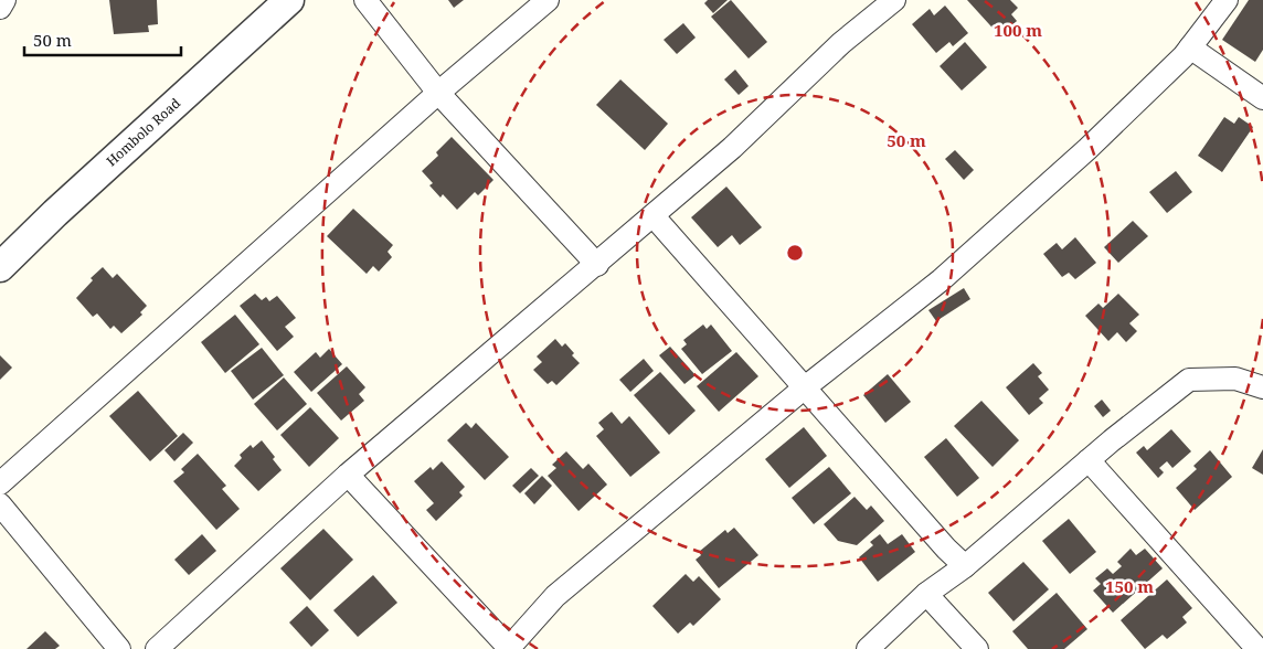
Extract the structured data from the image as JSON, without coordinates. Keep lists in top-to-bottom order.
{
  "streets": {
    "street": ["Hombolo Road"]
  },
  "scale_bar": "50 m",
  "rings": ["100 m", "50 m", "150 m"]
}
